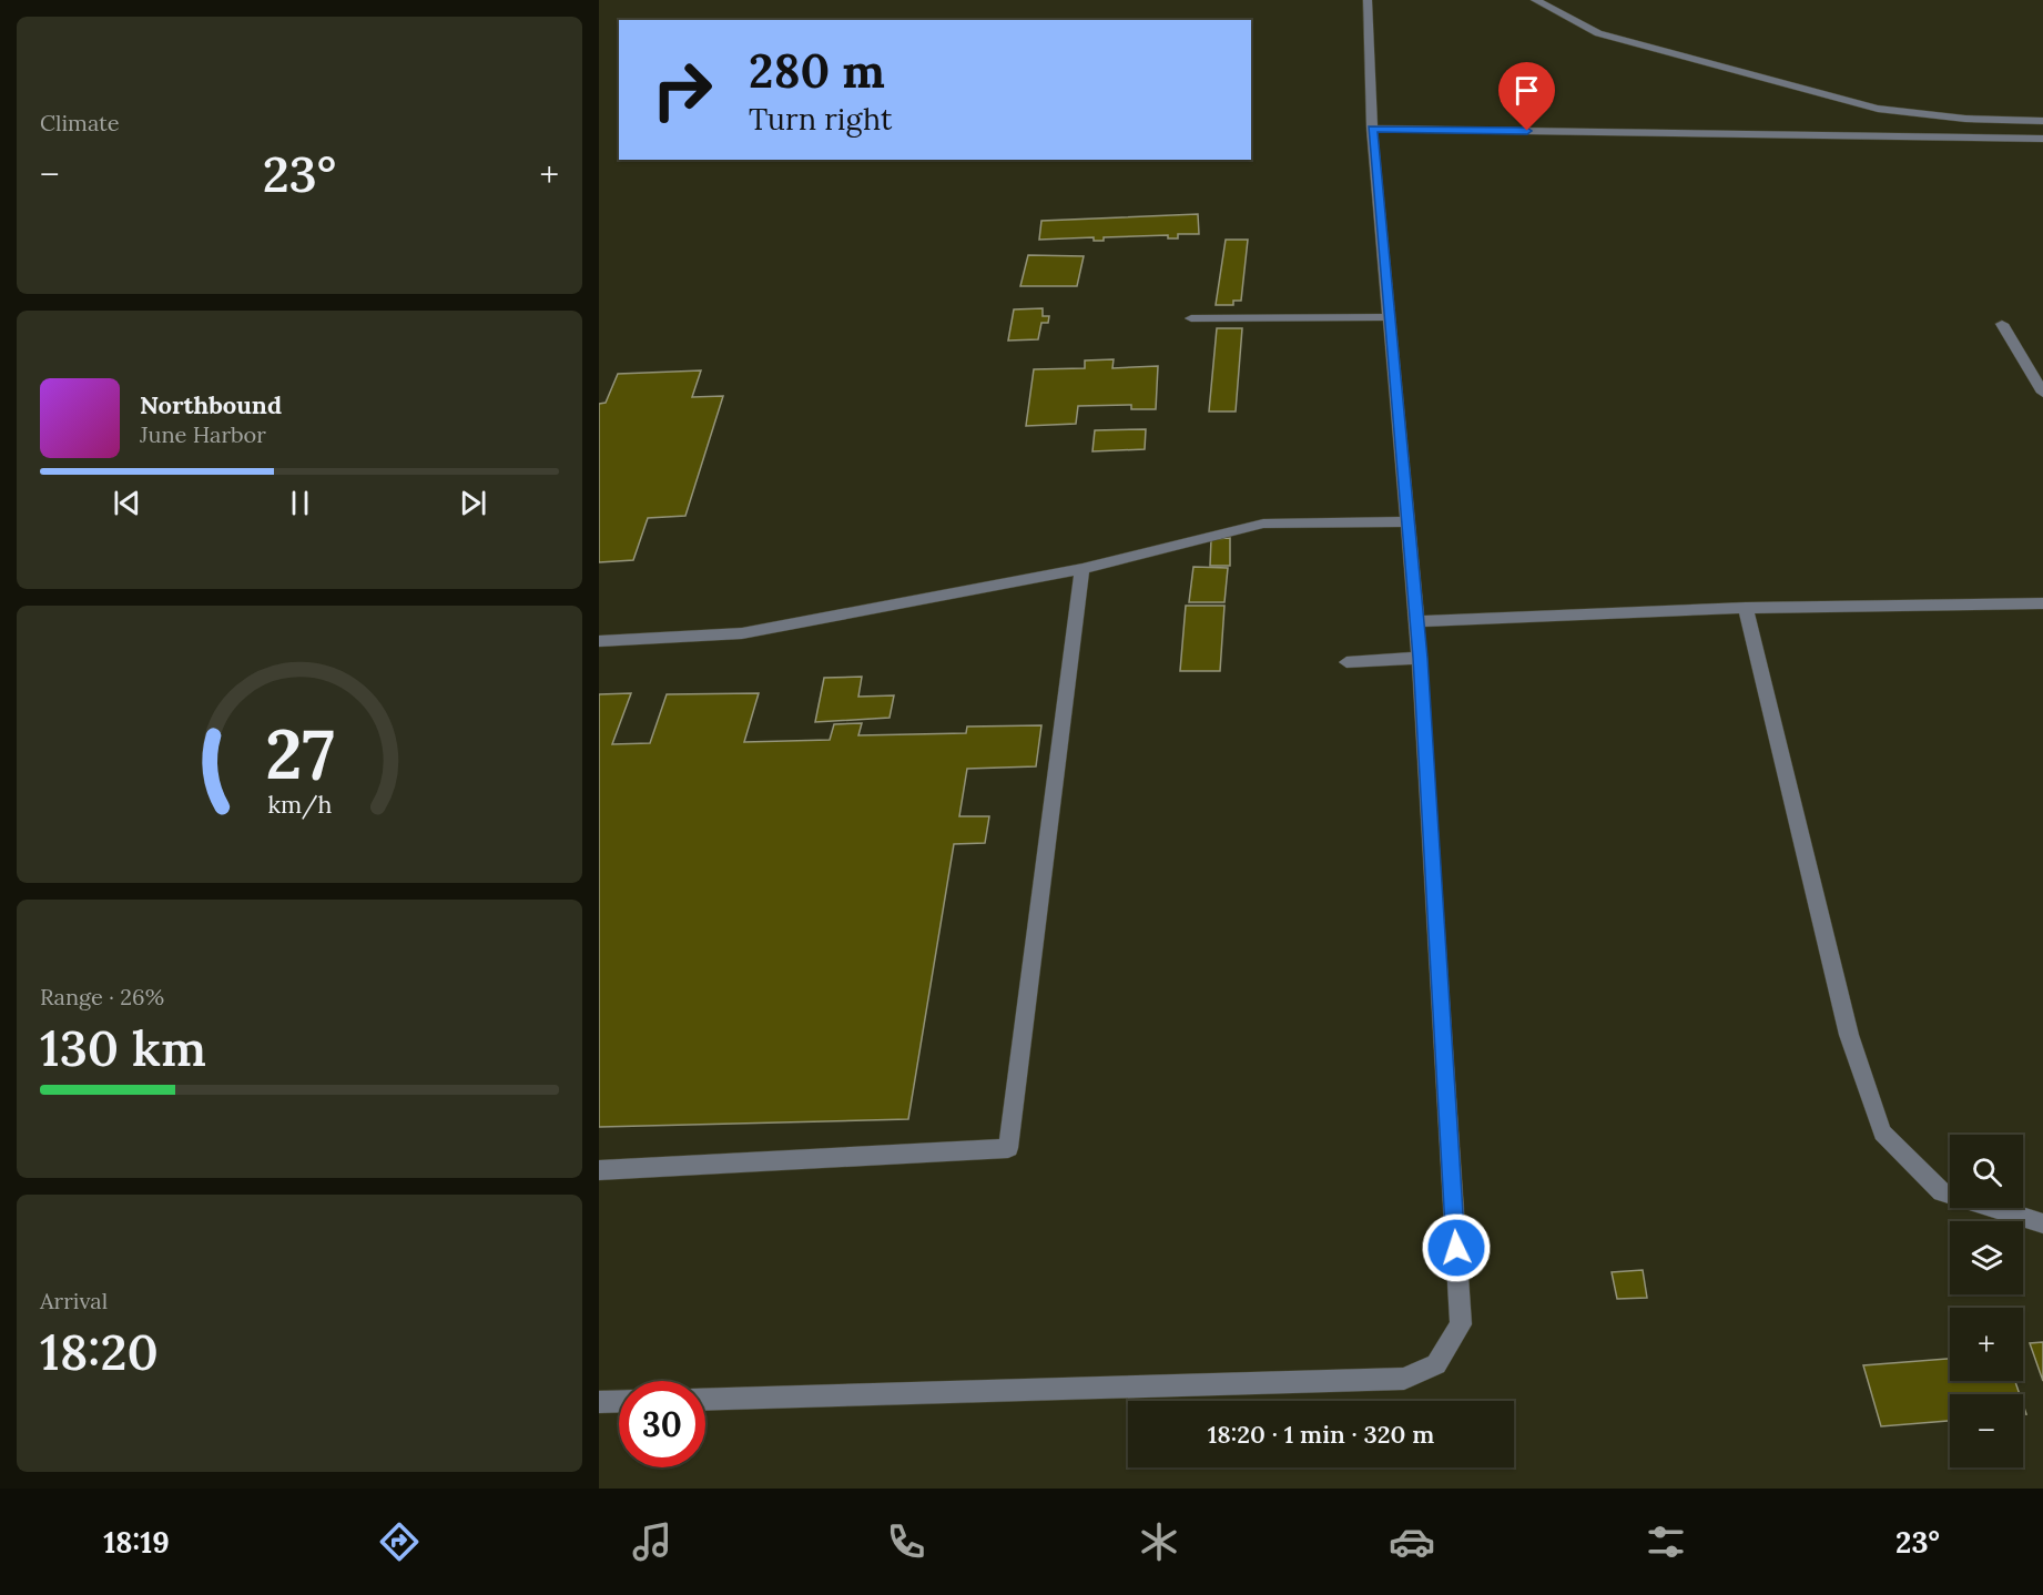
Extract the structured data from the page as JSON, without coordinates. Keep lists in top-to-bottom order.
{
  "page": {
    "tile": [
      "Climate",
      ["Range · 26%", "130 km"],
      ["Arrival", "18:20"]
    ],
    "turn": ["280 m", "Turn right"],
    "heat": ["−", "23°", "+"],
    "song": ["Northbound", "June Harbor"],
    "map_buttons": ["+", "−"],
    "limit": "30",
    "trip": "18:20 · 1 min · 320 m",
    "tabs": ["18:19", "23°"],
    "gauge": ["27", "km/h"]
  }
}
